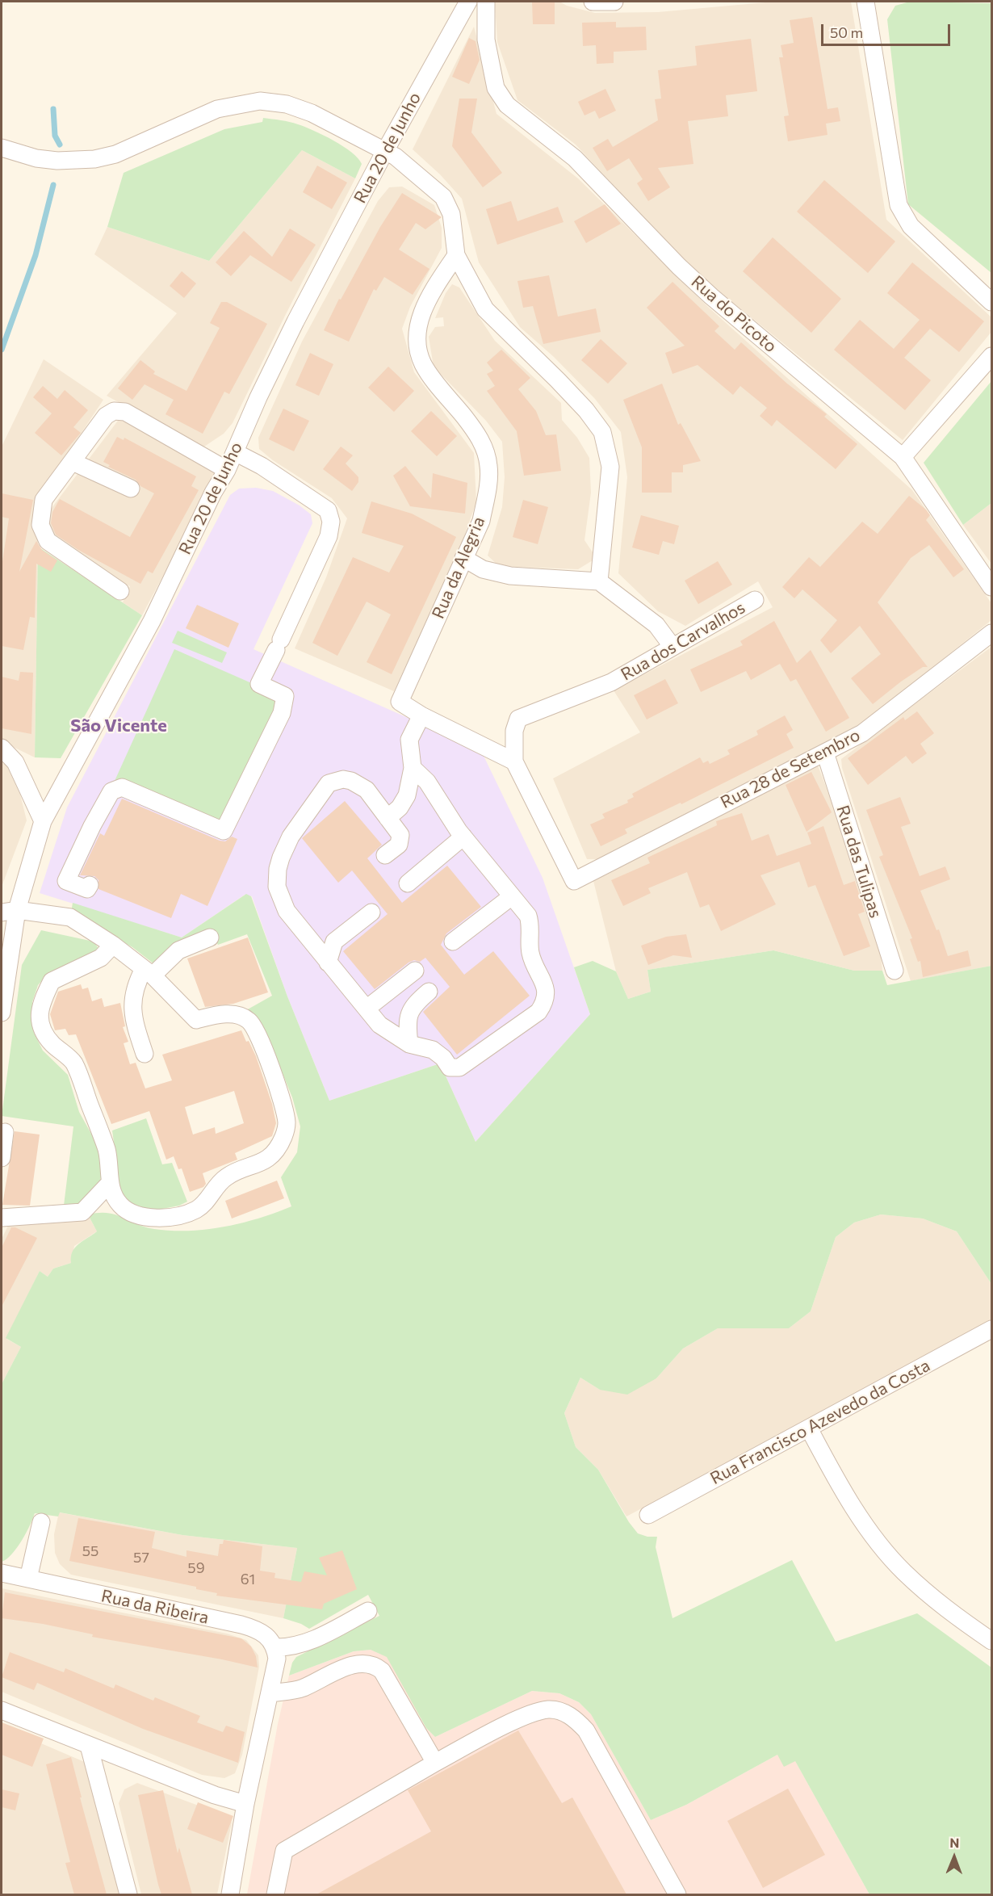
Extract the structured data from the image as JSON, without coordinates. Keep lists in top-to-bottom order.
{
  "streets": {
    "street": [
      "Rua 20 de Junho",
      "Rua do Picoto",
      "Rua da Alegria",
      "Rua dos Carvalhos",
      "Rua 28 de Setembro",
      "Rua das Tulipas",
      "Rua Francisco Azevedo da Costa",
      "Rua da Ribeira"
    ]
  },
  "crossings": [
    ["Rua 20 de Junho", "Rua do Picoto"],
    ["Rua dos Carvalhos", "Rua 28 de Setembro"],
    ["Rua 28 de Setembro", "Rua das Tulipas"]
  ],
  "districts": ["São Vicente"],
  "house_numbers": [
    "55",
    "57",
    "59",
    "61"
  ],
  "scale_bar": "50 m",
  "north": "top"
}
